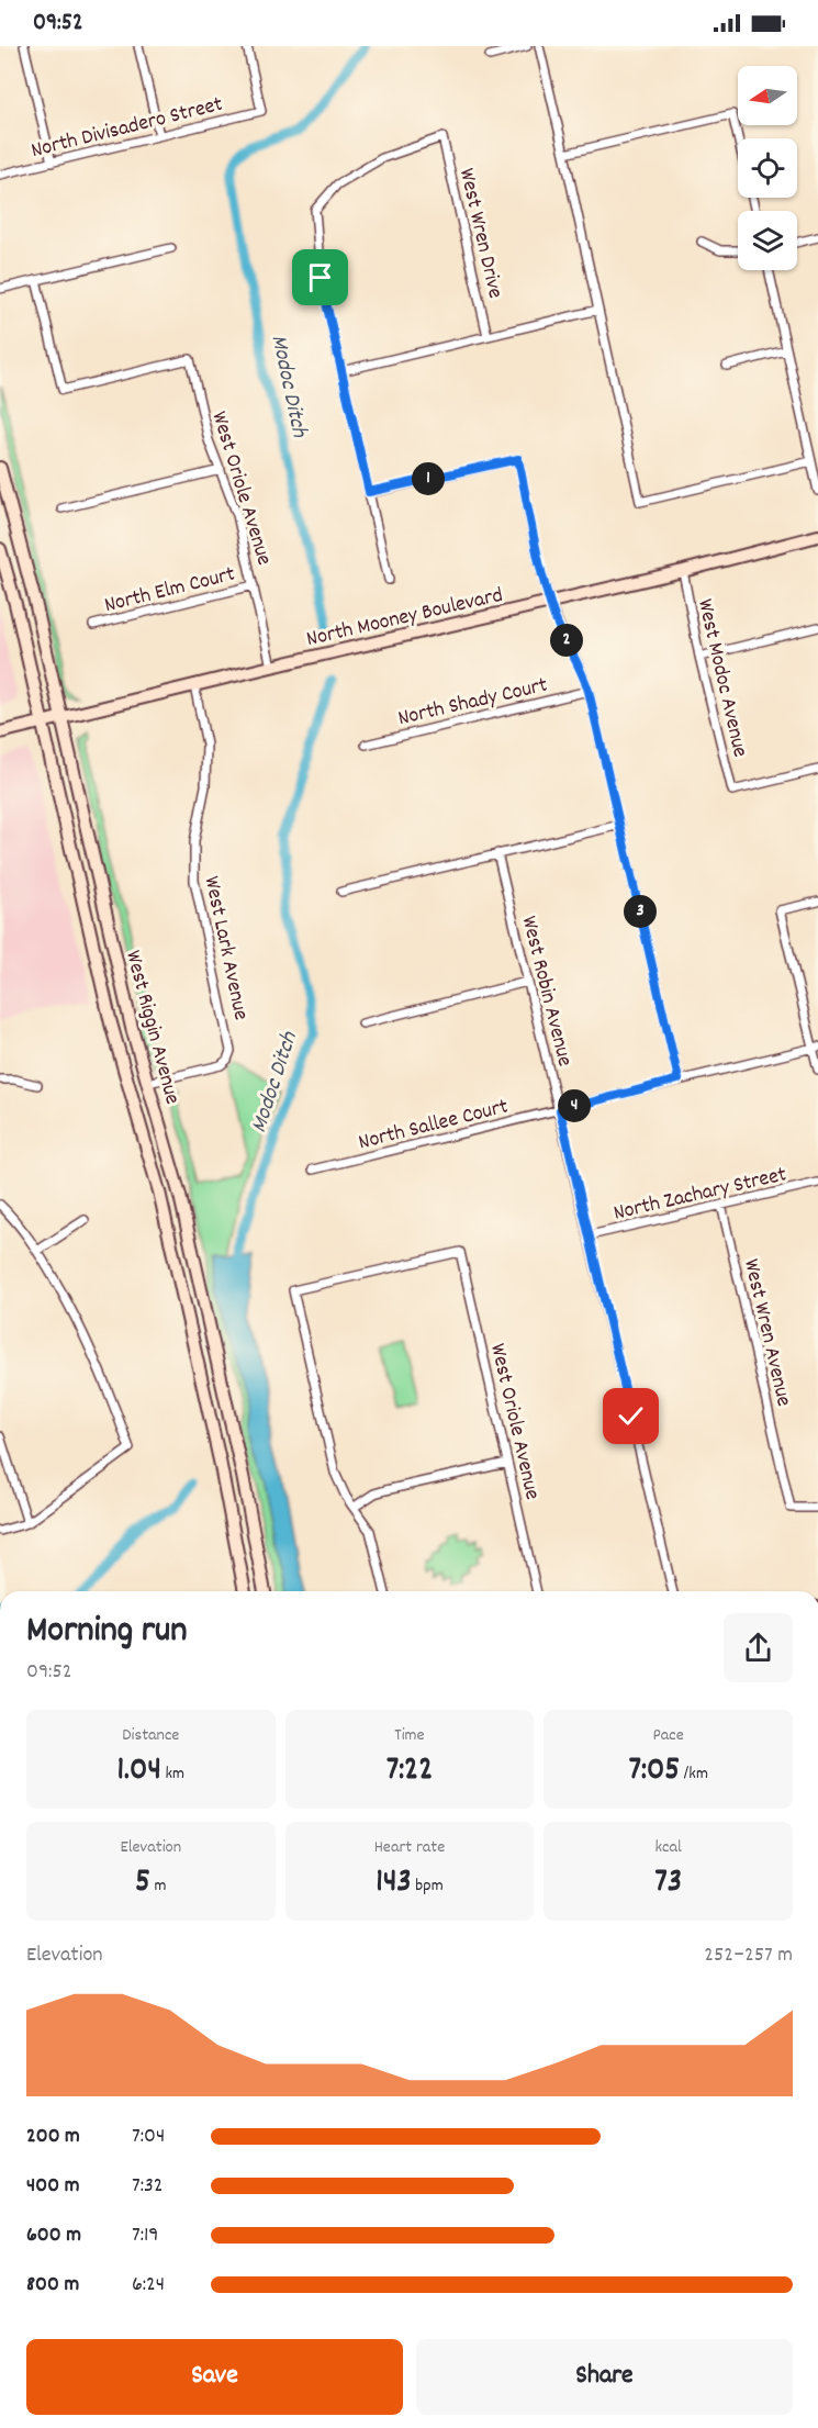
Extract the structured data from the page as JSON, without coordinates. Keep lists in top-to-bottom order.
{
  "streets": {
    "main road": ["North Mooney Boulevard", "West Riggin Avenue"],
    "street": [
      "North Divisadero Street",
      "West Wren Drive",
      "West Oriole Avenue",
      "North Elm Court",
      "West Modoc Avenue",
      "North Shady Court",
      "West Lark Avenue",
      "West Robin Avenue",
      "North Sallee Court",
      "North Zachary Street",
      "West Wren Avenue"
    ]
  },
  "crossings": [
    ["West Oriole Avenue", "North Elm Court"],
    ["West Oriole Avenue", "North Mooney Boulevard"],
    ["North Mooney Boulevard", "West Modoc Avenue"],
    ["North Mooney Boulevard", "West Lark Avenue"],
    ["North Mooney Boulevard", "West Riggin Avenue"],
    ["West Lark Avenue", "West Riggin Avenue"],
    ["West Robin Avenue", "North Sallee Court"],
    ["West Robin Avenue", "North Zachary Street"],
    ["North Zachary Street", "West Wren Avenue"]
  ],
  "water": ["Modoc Ditch"],
  "north": "left",
  "page": {
    "status": "09:52",
    "pins": [
      "1",
      "2",
      "3",
      "4"
    ],
    "heading": ["Morning run", "09:52"],
    "stats": [
      ["Distance", "1.04 km"],
      ["Time", "7:22"],
      ["Pace", "7:05 /km"],
      ["Elevation", "5 m"],
      ["Heart rate", "143 bpm"],
      ["kcal", "73"]
    ],
    "chart": ["Elevation", "252–257 m"],
    "list": [
      {
        "name": "200 m",
        "note": "7:04"
      },
      {
        "name": "400 m",
        "note": "7:32"
      },
      {
        "name": "600 m",
        "note": "7:19"
      },
      {
        "name": "800 m",
        "note": "6:24"
      }
    ],
    "buttons": ["Save", "Share"]
  }
}
